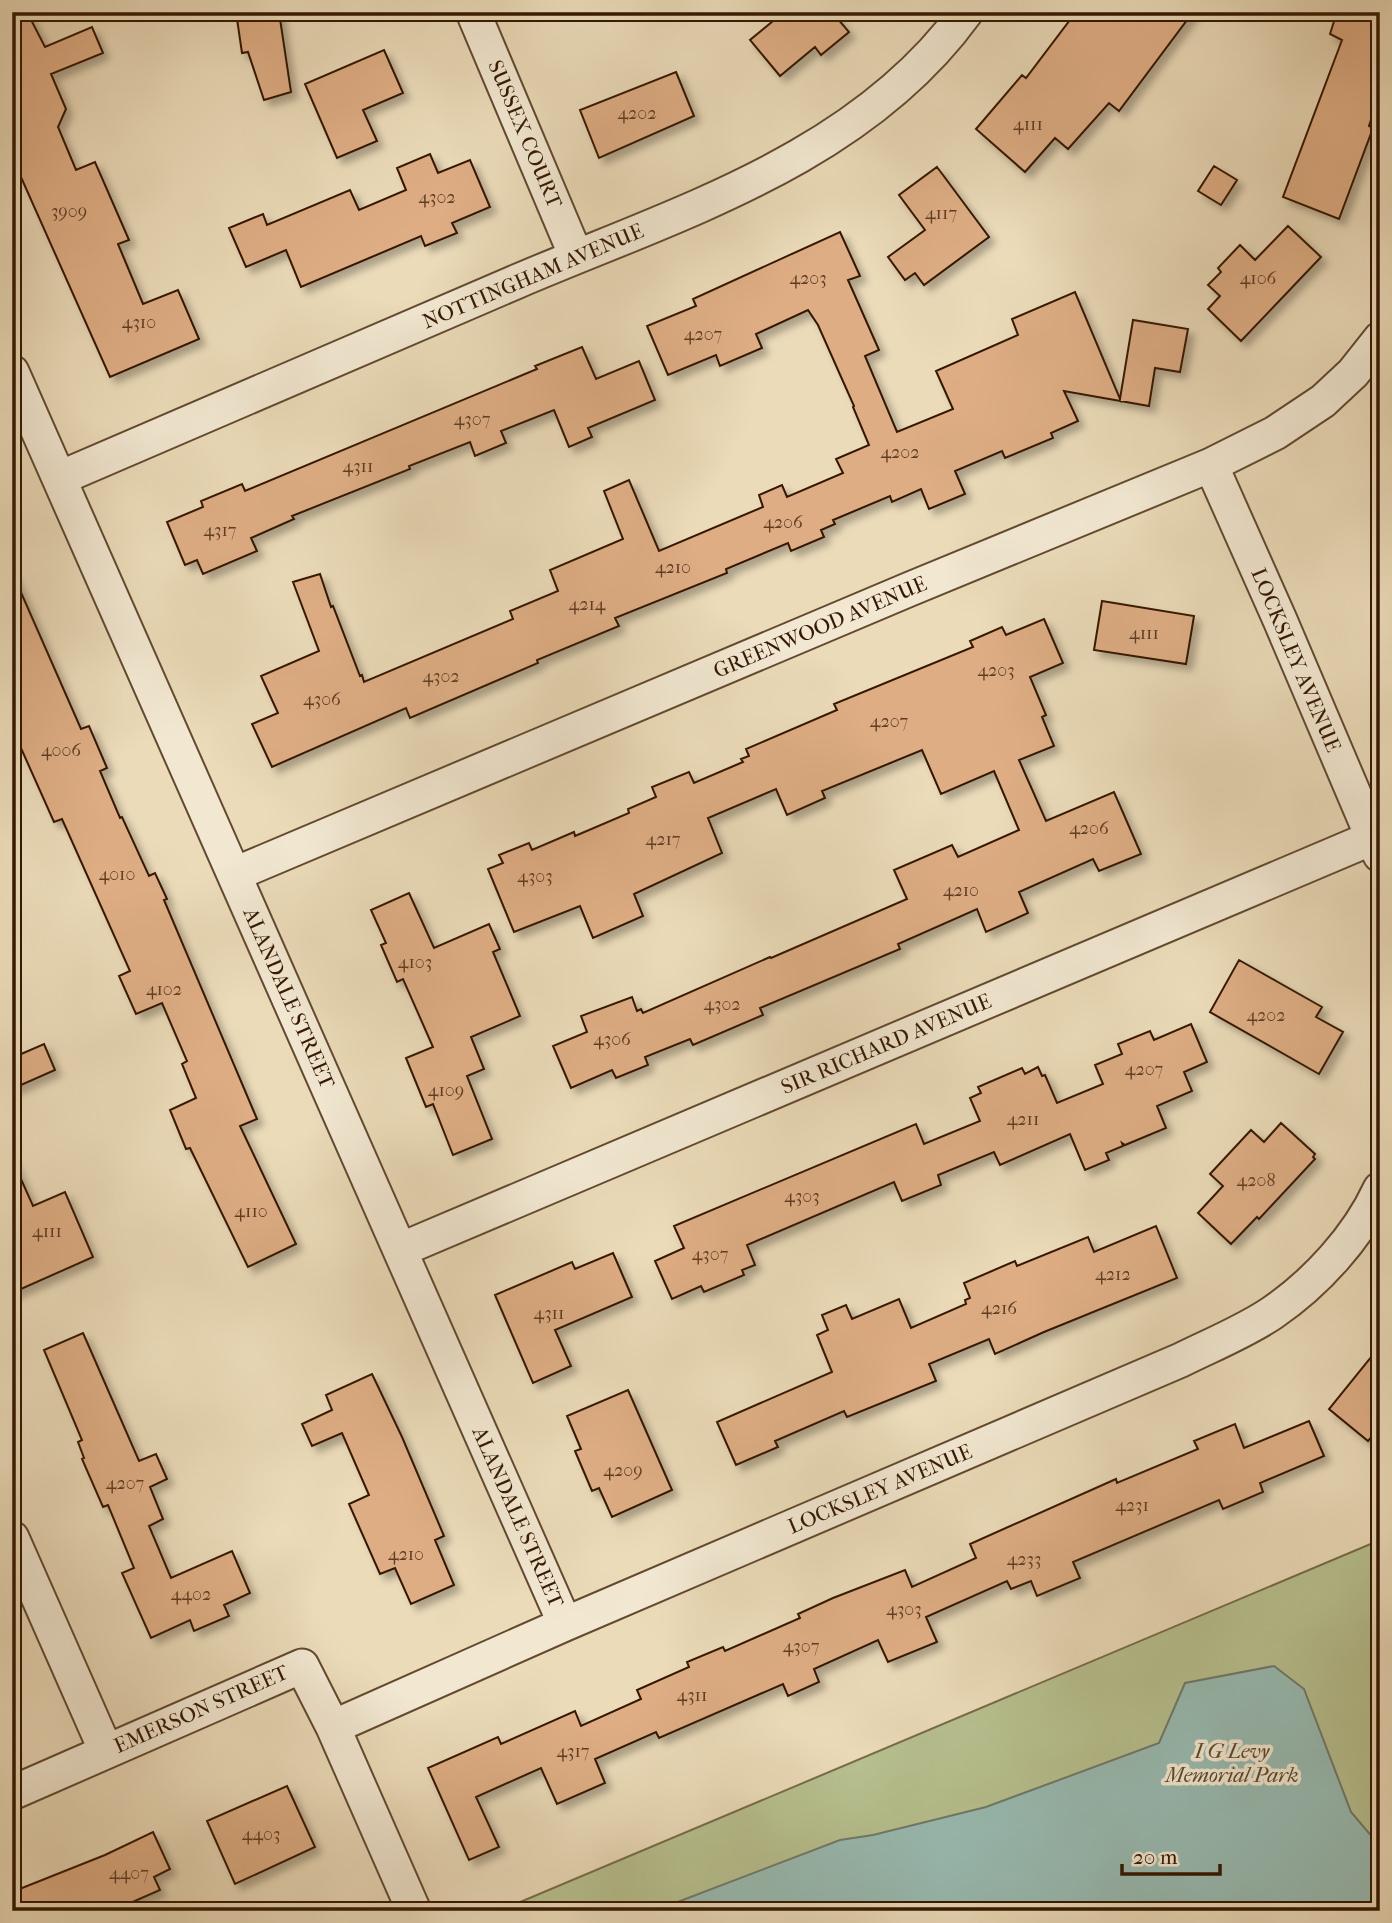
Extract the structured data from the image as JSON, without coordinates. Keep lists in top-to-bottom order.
{
  "streets": {
    "street": [
      "SUSSEX COURT",
      "NOTTINGHAM AVENUE",
      "GREENWOOD AVENUE",
      "LOCKSLEY AVENUE",
      "ALANDALE STREET",
      "SIR RICHARD AVENUE",
      "EMERSON STREET"
    ]
  },
  "crossings": [
    ["SUSSEX COURT", "NOTTINGHAM AVENUE"],
    ["NOTTINGHAM AVENUE", "ALANDALE STREET"],
    ["GREENWOOD AVENUE", "LOCKSLEY AVENUE"],
    ["GREENWOOD AVENUE", "ALANDALE STREET"],
    ["LOCKSLEY AVENUE", "ALANDALE STREET"],
    ["LOCKSLEY AVENUE", "SIR RICHARD AVENUE"],
    ["LOCKSLEY AVENUE", "EMERSON STREET"],
    ["ALANDALE STREET", "SIR RICHARD AVENUE"]
  ],
  "parks": ["I G Levy Memorial Park"],
  "house_numbers": [
    "4202",
    "4111",
    "4302",
    "3909",
    "4117",
    "4203",
    "4106",
    "4310",
    "4207",
    "4307",
    "4202",
    "4311",
    "4206",
    "4317",
    "4210",
    "4214",
    "4111",
    "4203",
    "4302",
    "4306",
    "4207",
    "4006",
    "4206",
    "4217",
    "4010",
    "4303",
    "4210",
    "4103",
    "4102",
    "4302",
    "4202",
    "4306",
    "4207",
    "4109",
    "4211",
    "4208",
    "4303",
    "4110",
    "4111",
    "4307",
    "4212",
    "4216",
    "4311",
    "4209",
    "4207",
    "4231",
    "4210",
    "4233",
    "4402",
    "4303",
    "4307",
    "4311",
    "4317",
    "4403",
    "4407"
  ],
  "scale_bar": "20 m"
}
